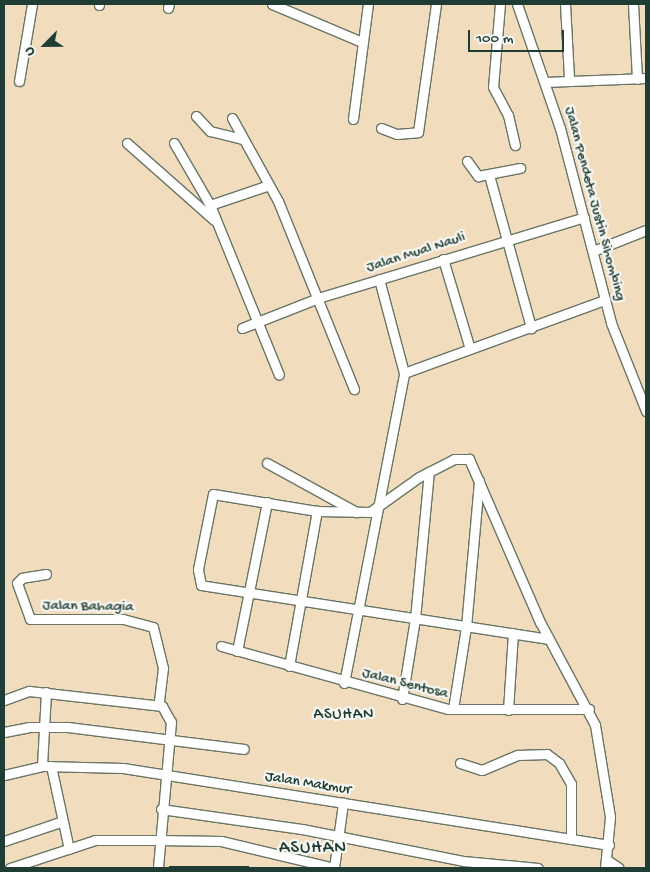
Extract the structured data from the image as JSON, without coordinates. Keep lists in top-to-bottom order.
{
  "streets": {
    "street": [
      "Jalan Pendeta Justin Sihombing",
      "Jalan Mual Nauli",
      "Jalan Bahagia",
      "Jalan Sentosa",
      "Jalan Makmur"
    ]
  },
  "crossings": [
    ["Jalan Pendeta Justin Sihombing", "Jalan Mual Nauli"]
  ],
  "districts": ["ASUHAN", "ASUHAN"],
  "scale_bar": "100 m",
  "north": "bottom left"
}
